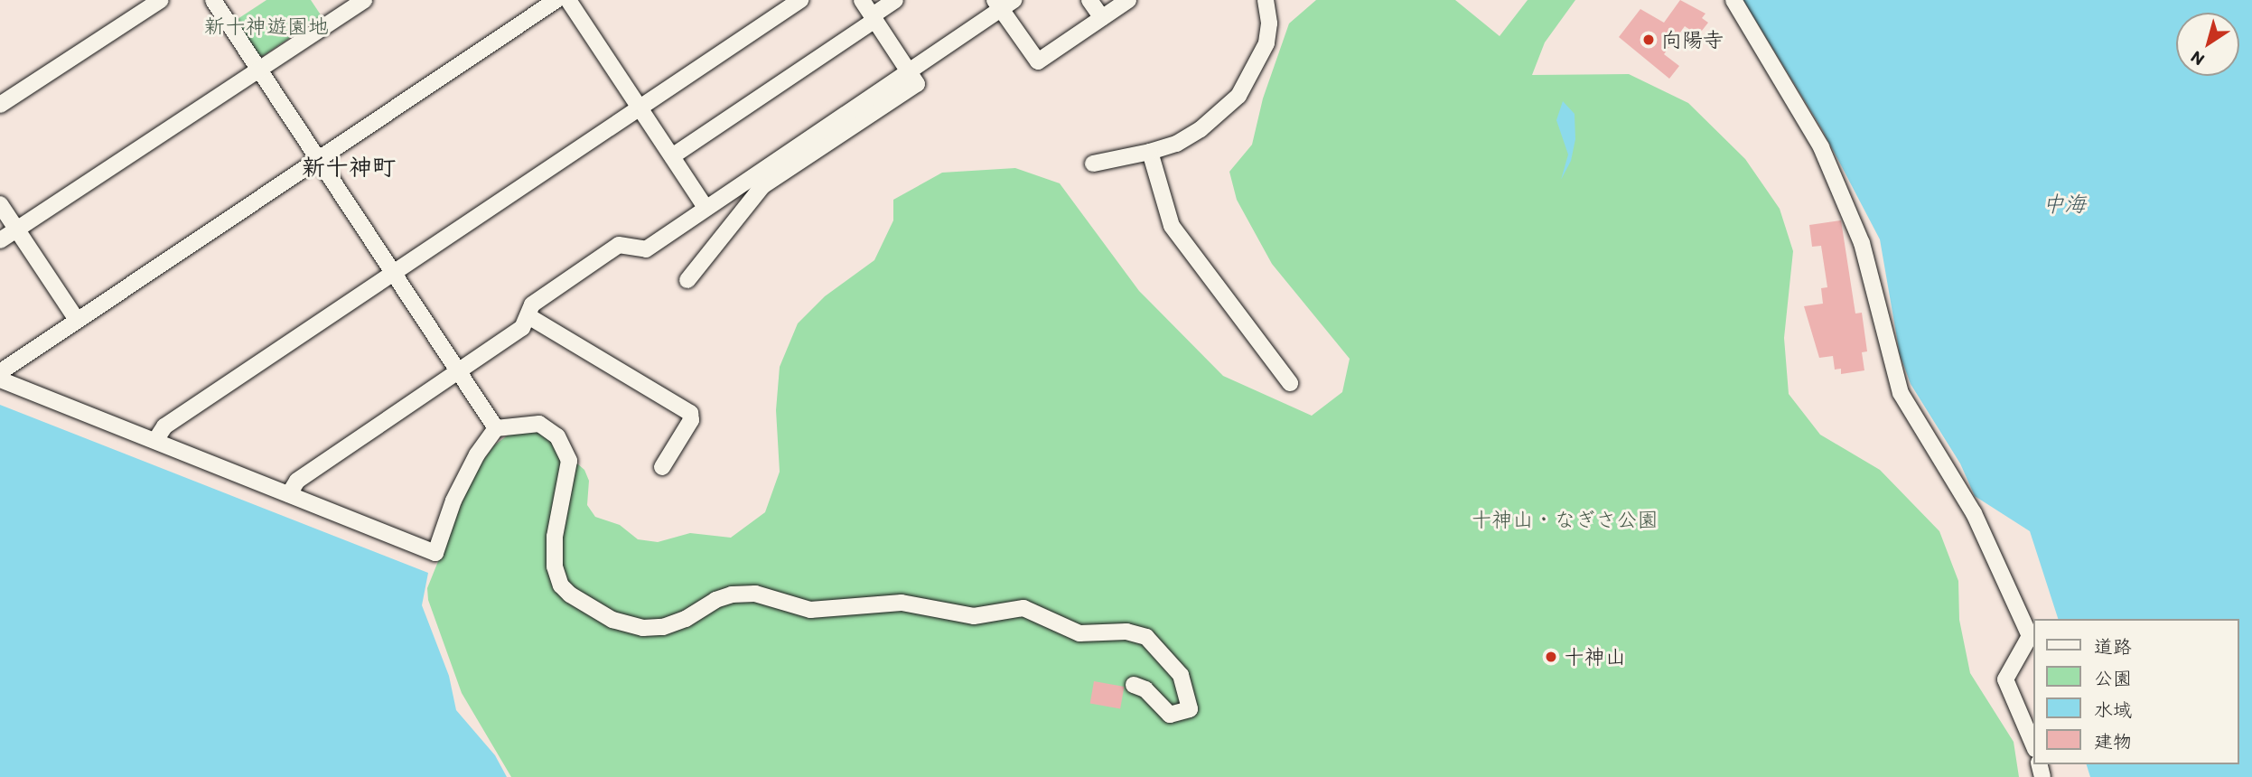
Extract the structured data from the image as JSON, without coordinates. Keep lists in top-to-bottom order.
{
  "districts": ["新十神町"],
  "water": ["中海"],
  "parks": ["新十神遊園地", "十神山・なぎさ公園"],
  "places": ["向陽寺", "十神山"],
  "legend": [
    "道路",
    "公園",
    "水域",
    "建物"
  ],
  "north": "bottom left"
}
